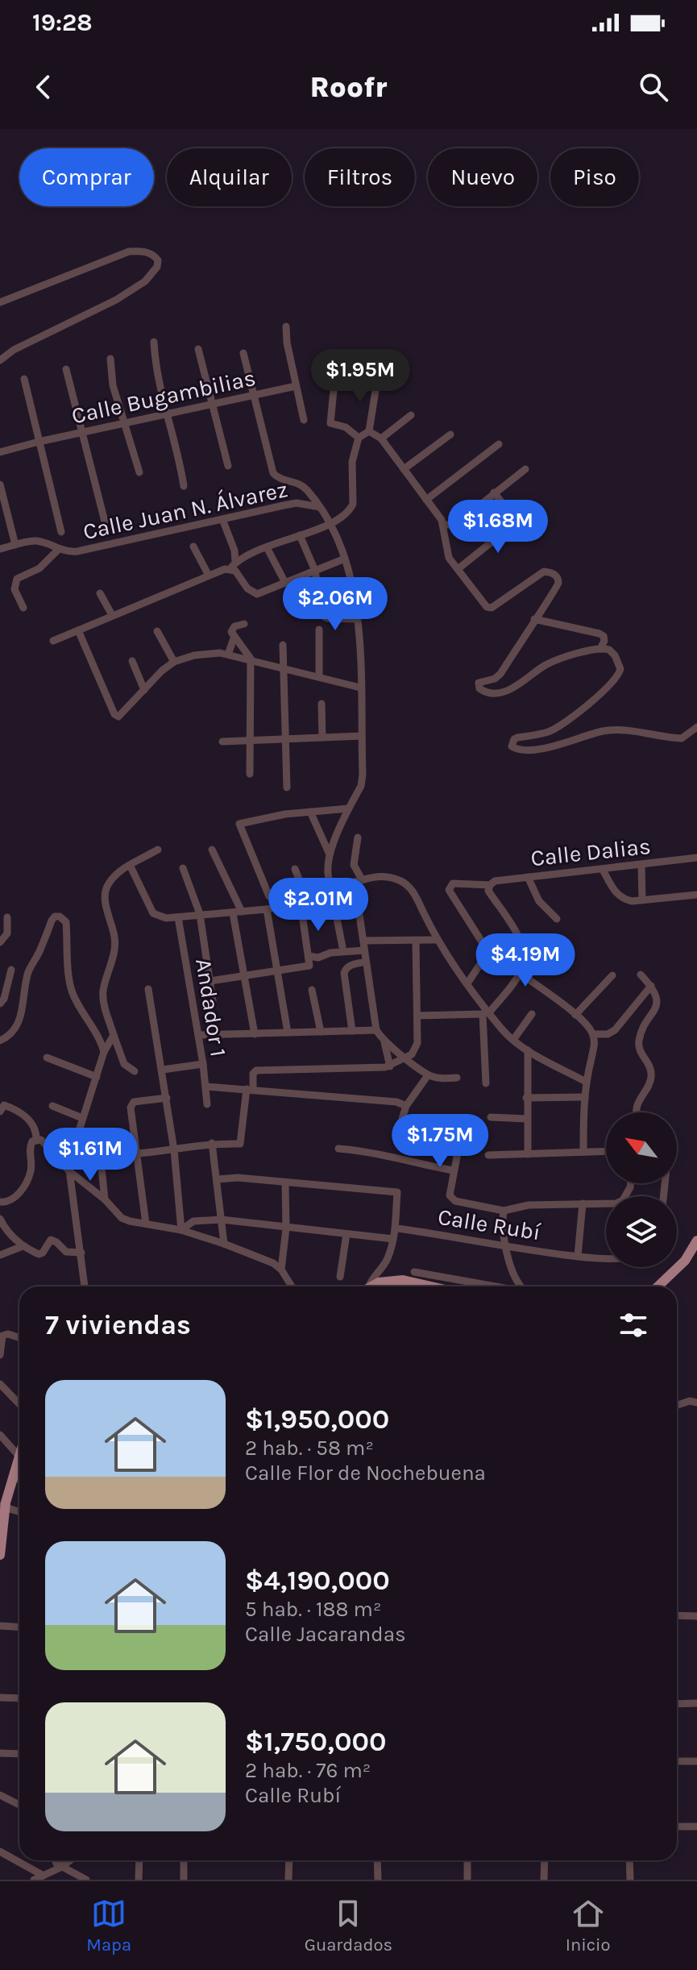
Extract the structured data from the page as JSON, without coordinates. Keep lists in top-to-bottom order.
{
  "streets": {
    "street": [
      "Calle Bugambilias",
      "Calle Juan N. Álvarez",
      "Calle Dalias",
      "Andador 1",
      "Calle Rubí"
    ]
  },
  "north": "top left",
  "page": {
    "status": "19:28",
    "header": "Roofr",
    "chip": [
      "Comprar",
      "Alquilar",
      "Filtros",
      "Nuevo",
      "Piso"
    ],
    "price": [
      "$1.95M",
      "$1.68M",
      "$2.06M",
      "$2.01M",
      "$4.19M",
      "$1.75M",
      "$1.61M"
    ],
    "heading": "7 viviendas",
    "list": [
      {
        "name": "$1,950,000",
        "note": "2 hab. · 58 m² · Calle Flor de Nochebuena"
      },
      {
        "name": "$4,190,000",
        "note": "5 hab. · 188 m² · Calle Jacarandas"
      },
      {
        "name": "$1,750,000",
        "note": "2 hab. · 76 m² · Calle Rubí"
      }
    ],
    "tabs": ["Mapa", "Guardados", "Inicio"]
  }
}
